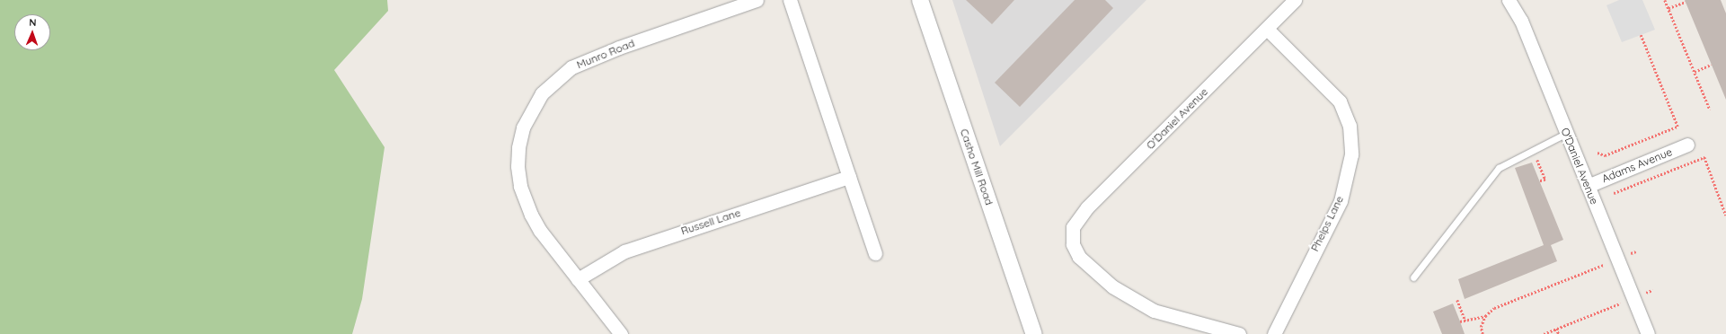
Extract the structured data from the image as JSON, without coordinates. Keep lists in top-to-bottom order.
{
  "streets": {
    "street": [
      "Munro Road",
      "O'Daniel Avenue",
      "Adams Avenue",
      "Casho Mill Road",
      "Russell Lane",
      "Phelps Lane"
    ]
  },
  "crossings": [
    ["Munro Road", "Russell Lane"],
    ["O'Daniel Avenue", "Adams Avenue"],
    ["O'Daniel Avenue", "Phelps Lane"]
  ],
  "north": "top"
}
